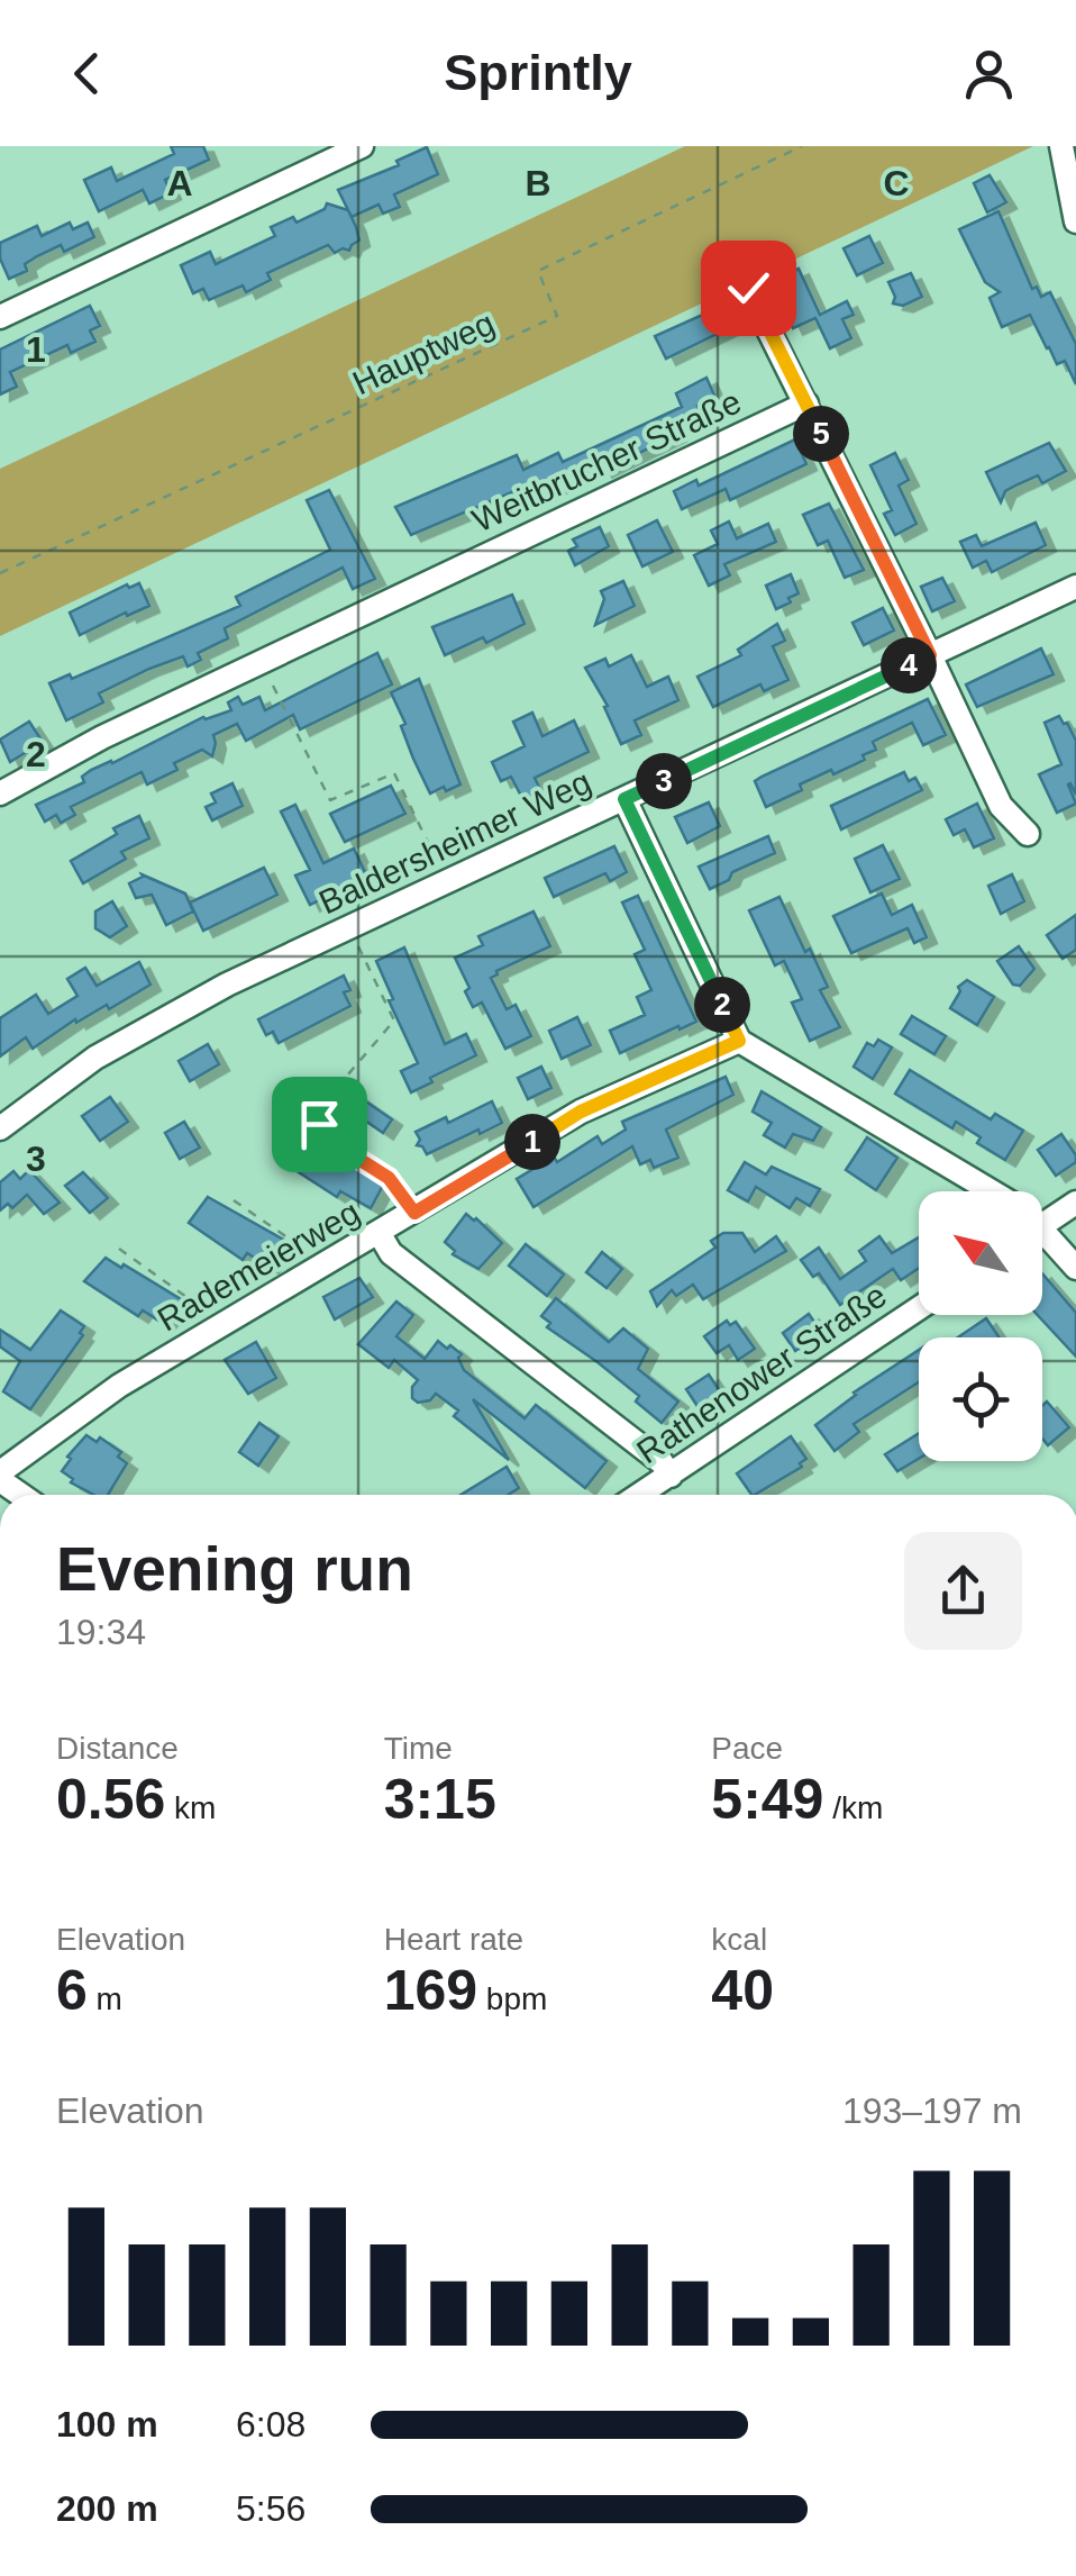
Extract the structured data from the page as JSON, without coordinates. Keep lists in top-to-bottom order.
{
  "streets": {
    "street": [
      "Weitbrucher Straße",
      "Baldersheimer Weg",
      "Rademeierweg",
      "Rathenower Straße"
    ],
    "path": ["Hauptweg"]
  },
  "north": "top left",
  "page": {
    "header": "Sprintly",
    "pins": [
      "5",
      "4",
      "3",
      "2",
      "1"
    ],
    "heading": ["Evening run", "19:34"],
    "stats": [
      ["Distance", "0.56 km"],
      ["Time", "3:15"],
      ["Pace", "5:49 /km"],
      ["Elevation", "6 m"],
      ["Heart rate", "169 bpm"],
      ["kcal", "40"]
    ],
    "chart": ["Elevation", "193–197 m"],
    "list": [
      {
        "name": "100 m",
        "note": "6:08"
      },
      {
        "name": "200 m",
        "note": "5:56"
      }
    ]
  },
  "grid": {
    "columns": ["A", "B", "C"],
    "rows": ["1", "2", "3"]
  }
}
